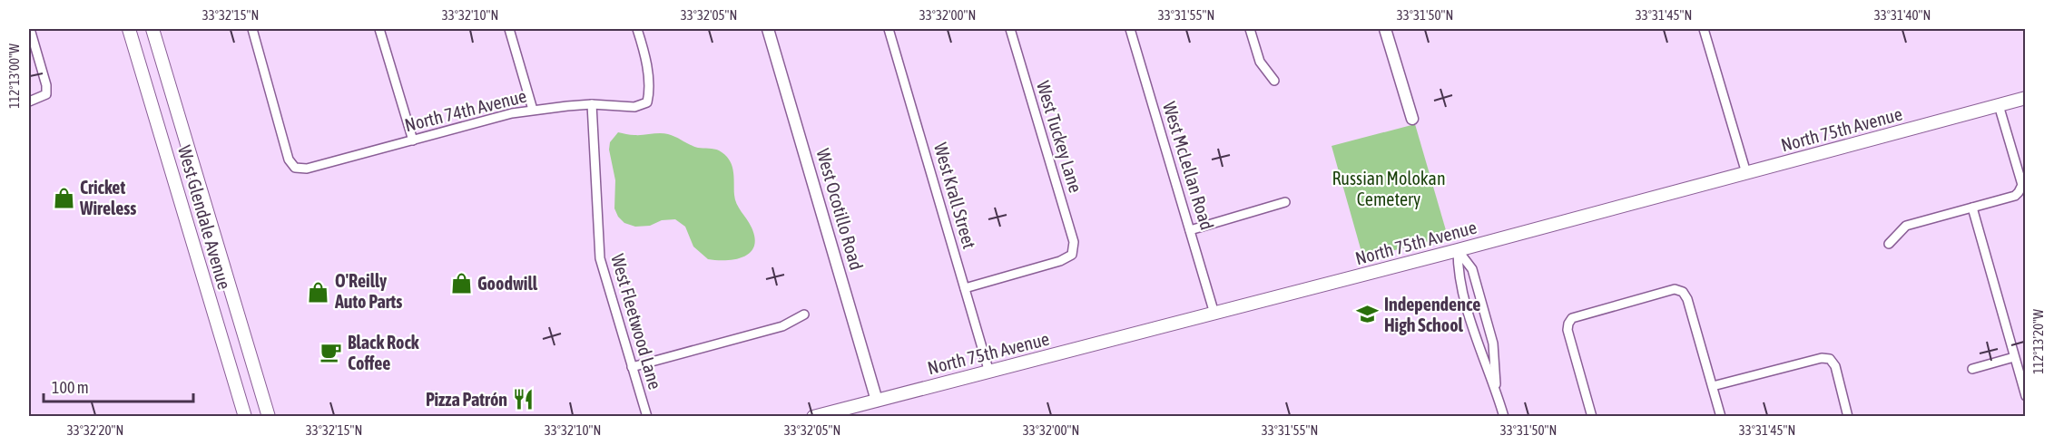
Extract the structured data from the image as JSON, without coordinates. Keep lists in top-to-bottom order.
{
  "streets": {
    "main road": ["North 75th Avenue", "West Glendale Avenue"],
    "street": [
      "North 74th Avenue",
      "West Tuckey Lane",
      "West McLellan Road",
      "West Krall Street",
      "West Ocotillo Road",
      "West Fleetwood Lane"
    ]
  },
  "crossings": [
    ["North 74th Avenue", "West Fleetwood Lane"],
    ["North 75th Avenue", "West McLellan Road"],
    ["North 75th Avenue", "West Krall Street"],
    ["North 75th Avenue", "West Ocotillo Road"],
    ["West Tuckey Lane", "West Krall Street"]
  ],
  "parks": ["Russian Molokan Cemetery"],
  "places": {
    "shop": ["Cricket Wireless", "Goodwill", "O'Reilly Auto Parts"],
    "school or university": ["Independence High School"],
    "cafe": ["Black Rock Coffee"],
    "restaurant": ["Pizza Patrón"]
  },
  "scale_bar": "100 m",
  "coordinates": [
    "33°32'15\"N",
    "33°32'10\"N",
    "33°32'05\"N",
    "33°32'00\"N",
    "33°31'55\"N",
    "33°31'50\"N",
    "33°31'45\"N",
    "33°31'40\"N",
    "112°13'00\"W",
    "112°13'20\"W",
    "33°32'20\"N"
  ]
}
